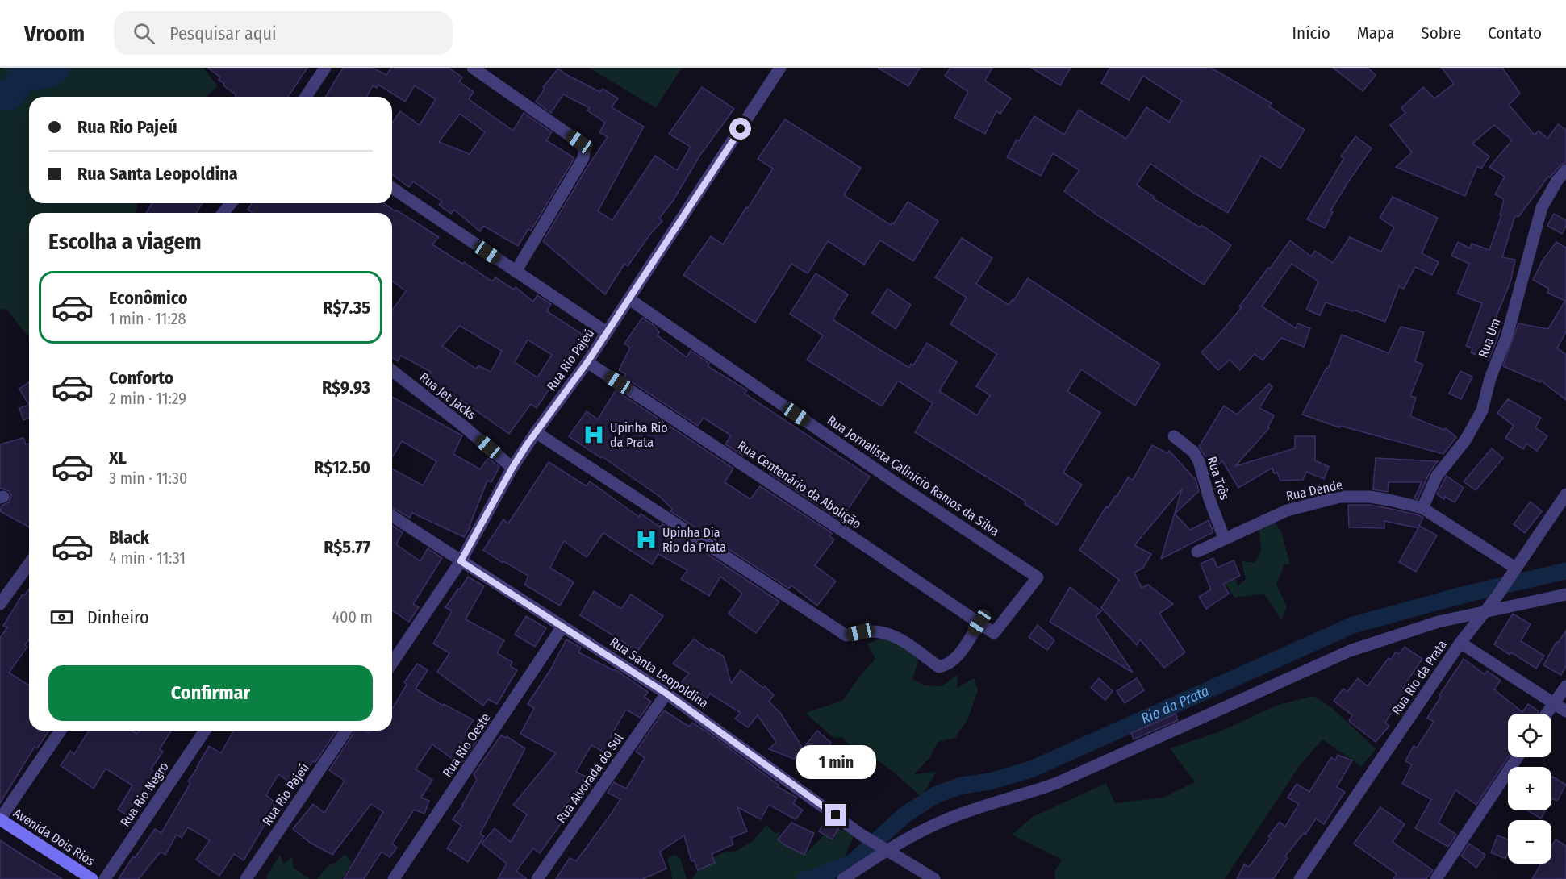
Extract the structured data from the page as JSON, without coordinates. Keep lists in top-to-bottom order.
{
  "streets": {
    "main road": ["Avenida Dois Rios"],
    "street": [
      "Rua Um",
      "Rua Rio Pajeú",
      "Rua Jet Jacks",
      "Rua Jornalista Calinício Ramos da Silva",
      "Rua Três",
      "Rua Centenário da Abolição",
      "Rua Dende",
      "Rua Santa Leopoldina",
      "Rua Rio da Prata",
      "Rua Rio Oeste",
      "Rua Alvorada do Sul",
      "Rua Rio Negro"
    ]
  },
  "crossings": [
    ["Rua Um", "Rua Dende"],
    ["Rua Rio Pajeú", "Rua Jet Jacks"],
    ["Rua Rio Pajeú", "Rua Jornalista Calinício Ramos da Silva"],
    ["Rua Rio Pajeú", "Rua Centenário da Abolição"],
    ["Rua Rio Pajeú", "Rua Santa Leopoldina"],
    ["Rua Jornalista Calinício Ramos da Silva", "Rua Centenário da Abolição"],
    ["Rua Três", "Rua Dende"],
    ["Rua Dende", "Rua Rio da Prata"],
    ["Rua Santa Leopoldina", "Rua Rio Oeste"],
    ["Rua Santa Leopoldina", "Rua Alvorada do Sul"]
  ],
  "water": ["Rio da Prata"],
  "places": {
    "hospital": ["Upinha Rio da Prata", "Upinha Dia Rio da Prata"]
  },
  "page": {
    "header": "Vroom",
    "search": "Pesquisar aqui",
    "nav": [
      "Início",
      "Mapa",
      "Sobre",
      "Contato"
    ],
    "banner": ["Rua Rio Pajeú", "Rua Santa Leopoldina"],
    "heading": "Escolha a viagem",
    "list": [
      {
        "name": "Econômico",
        "note": "1 min · 11:28",
        "value": "R$7.35"
      },
      {
        "name": "Conforto",
        "note": "2 min · 11:29",
        "value": "R$9.93"
      },
      {
        "name": "XL",
        "note": "3 min · 11:30",
        "value": "R$12.50"
      },
      {
        "name": "Black",
        "note": "4 min · 11:31",
        "value": "R$5.77"
      }
    ],
    "pay": ["Dinheiro", "400 m"],
    "buttons": "Confirmar",
    "map_buttons": ["+", "−"],
    "bubble": "1 min"
  }
}
